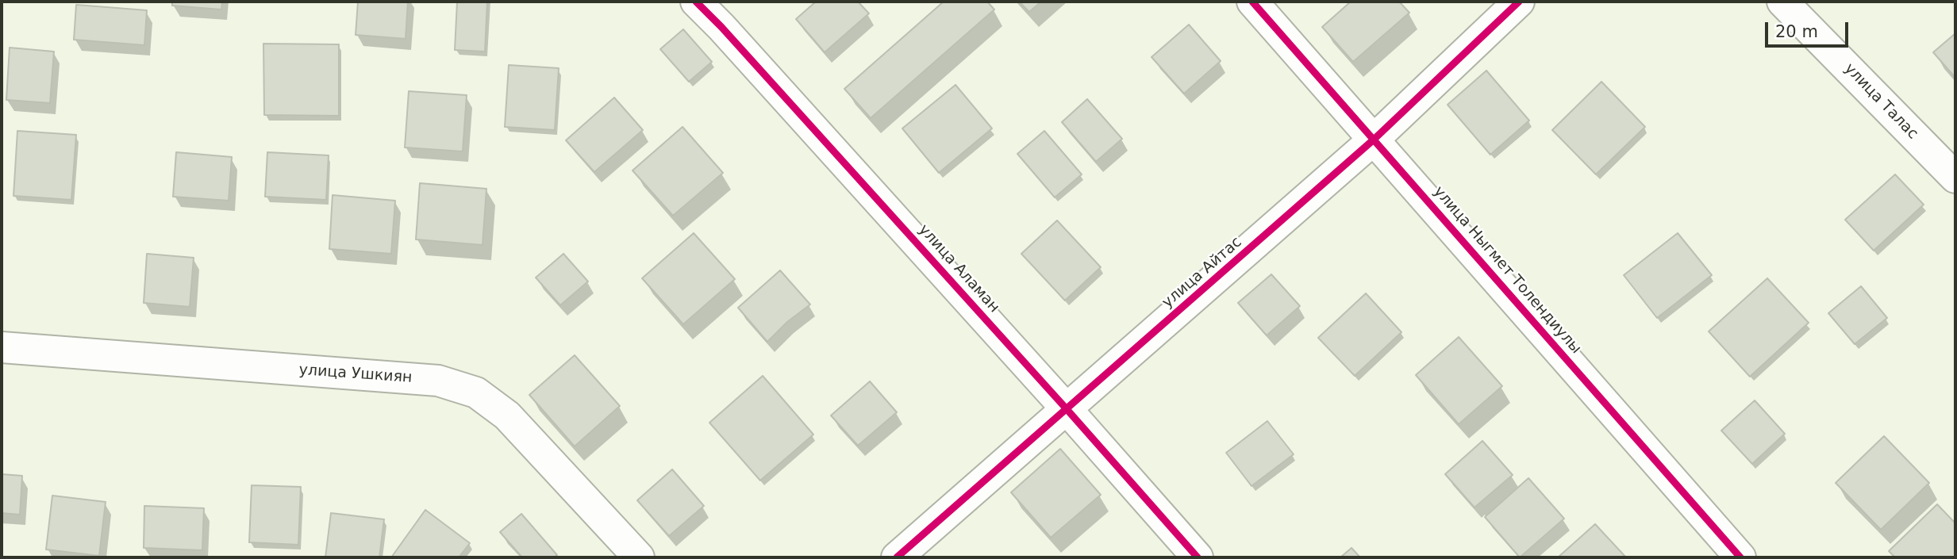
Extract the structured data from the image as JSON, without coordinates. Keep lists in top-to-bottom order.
{
  "streets": {
    "street": [
      "улица Талас",
      "улица Аламан",
      "улица Ныгмет Толендиулы",
      "улица Айтас",
      "улица Ушкиян"
    ]
  },
  "crossings": [
    ["улица Аламан", "улица Айтас"],
    ["улица Ныгмет Толендиулы", "улица Айтас"]
  ],
  "scale_bar": "20 m"
}
